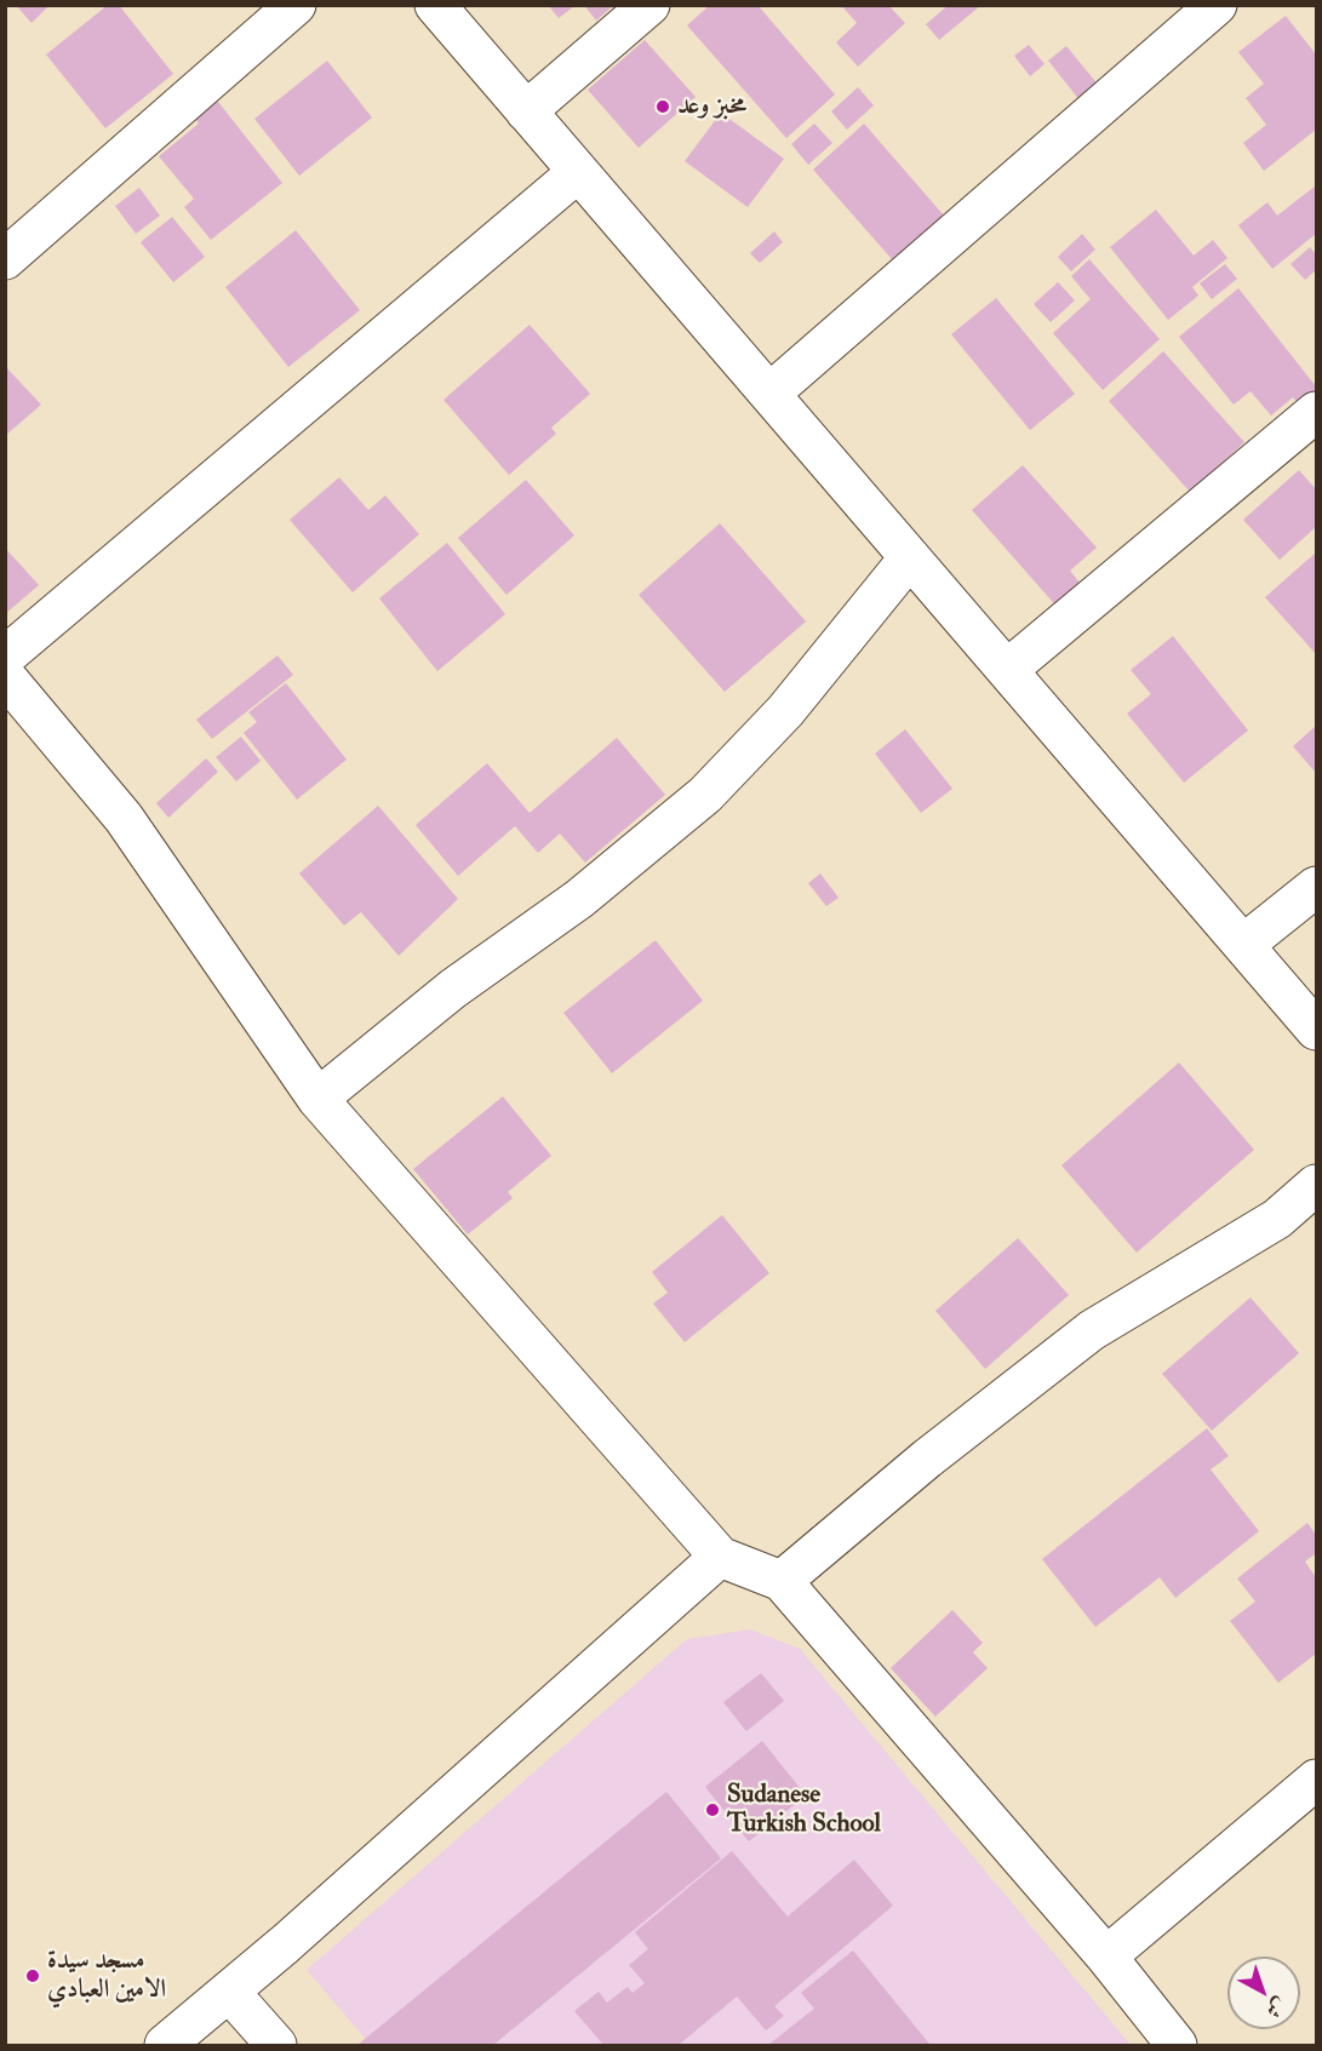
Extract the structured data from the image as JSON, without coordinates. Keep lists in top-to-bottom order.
{
  "places": ["مخبز وعد", "Sudanese Turkish School", "مسجد سيدة الامين العبادي"],
  "north": "bottom right"
}
